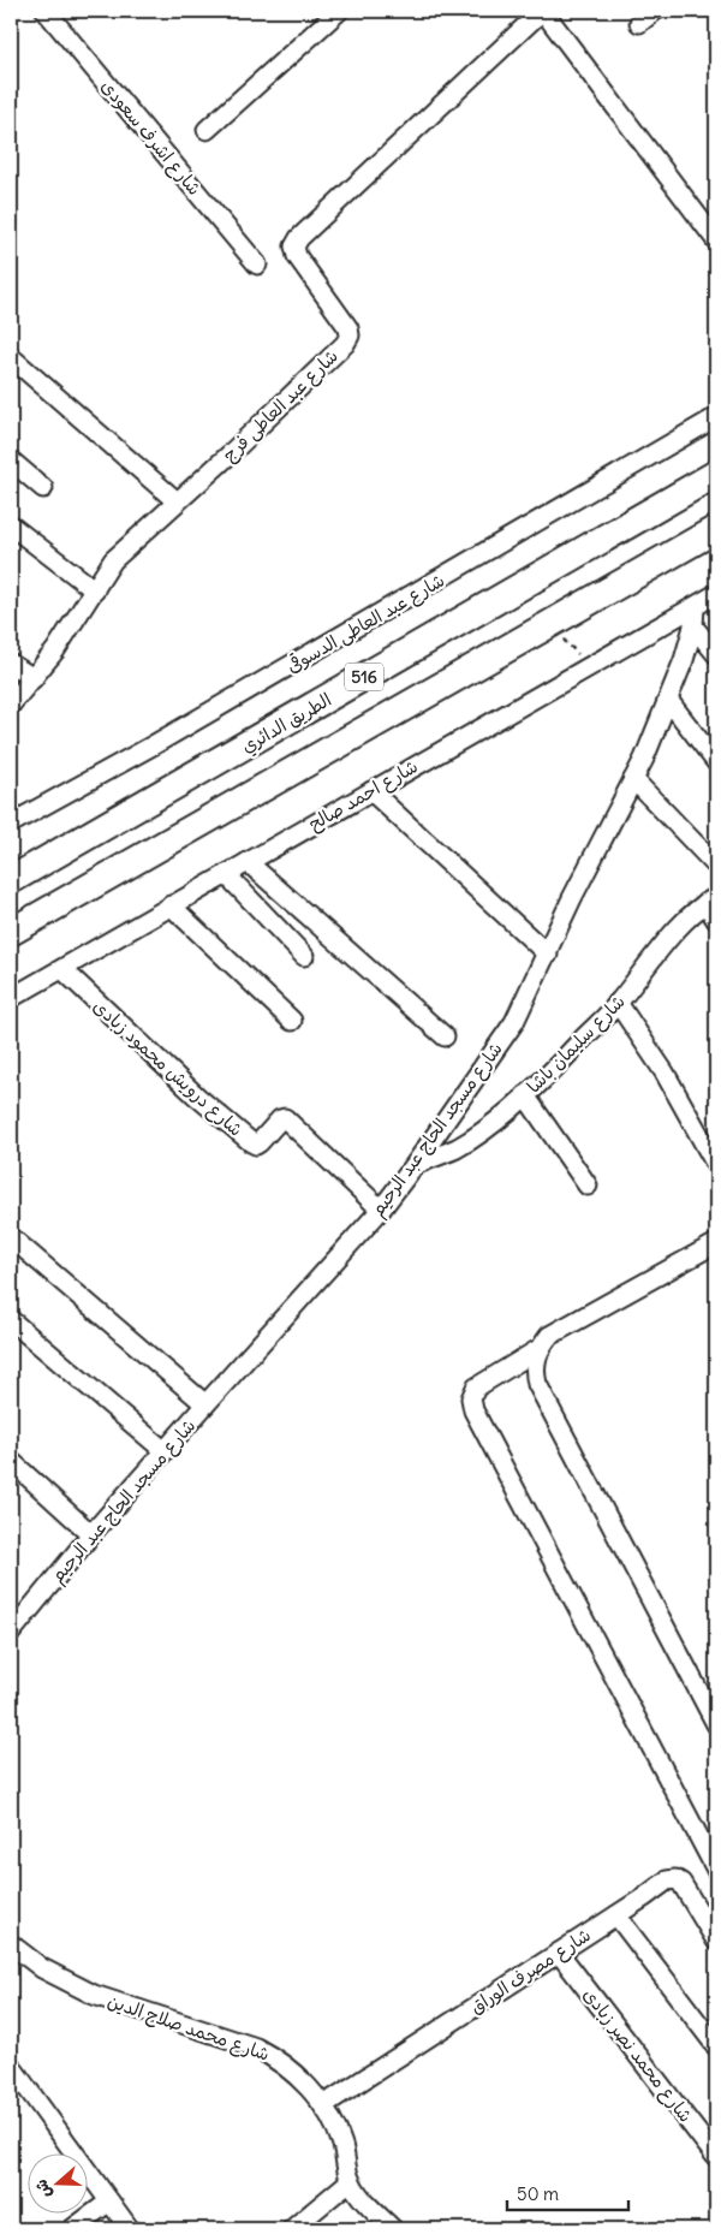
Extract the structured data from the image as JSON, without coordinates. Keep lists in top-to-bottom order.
{
  "streets": {
    "highway": ["516", "الطريق الدائري"],
    "street": [
      "شارع اشرف سعودى",
      "شارع عبد العاطى فرج",
      "شارع عبد العاطى الدسوقى",
      "شارع احمد صالح",
      "شارع سليمان باشا",
      "شارع درويش محمود زبادى",
      "شارع مسجد الحاج عبد الرحيم",
      "شارع مصرف الوراق",
      "شارع محمد صلاح الدين",
      "شارع محمد نصر زبادى"
    ]
  },
  "crossings": [
    ["شارع احمد صالح", "شارع درويش محمود زبادى"],
    ["شارع احمد صالح", "شارع مسجد الحاج عبد الرحيم"],
    ["شارع سليمان باشا", "شارع مسجد الحاج عبد الرحيم"],
    ["شارع درويش محمود زبادى", "شارع مسجد الحاج عبد الرحيم"],
    ["شارع مصرف الوراق", "شارع محمد صلاح الدين"],
    ["شارع مصرف الوراق", "شارع محمد نصر زبادى"]
  ],
  "scale_bar": "50 m",
  "north": "left"
}
